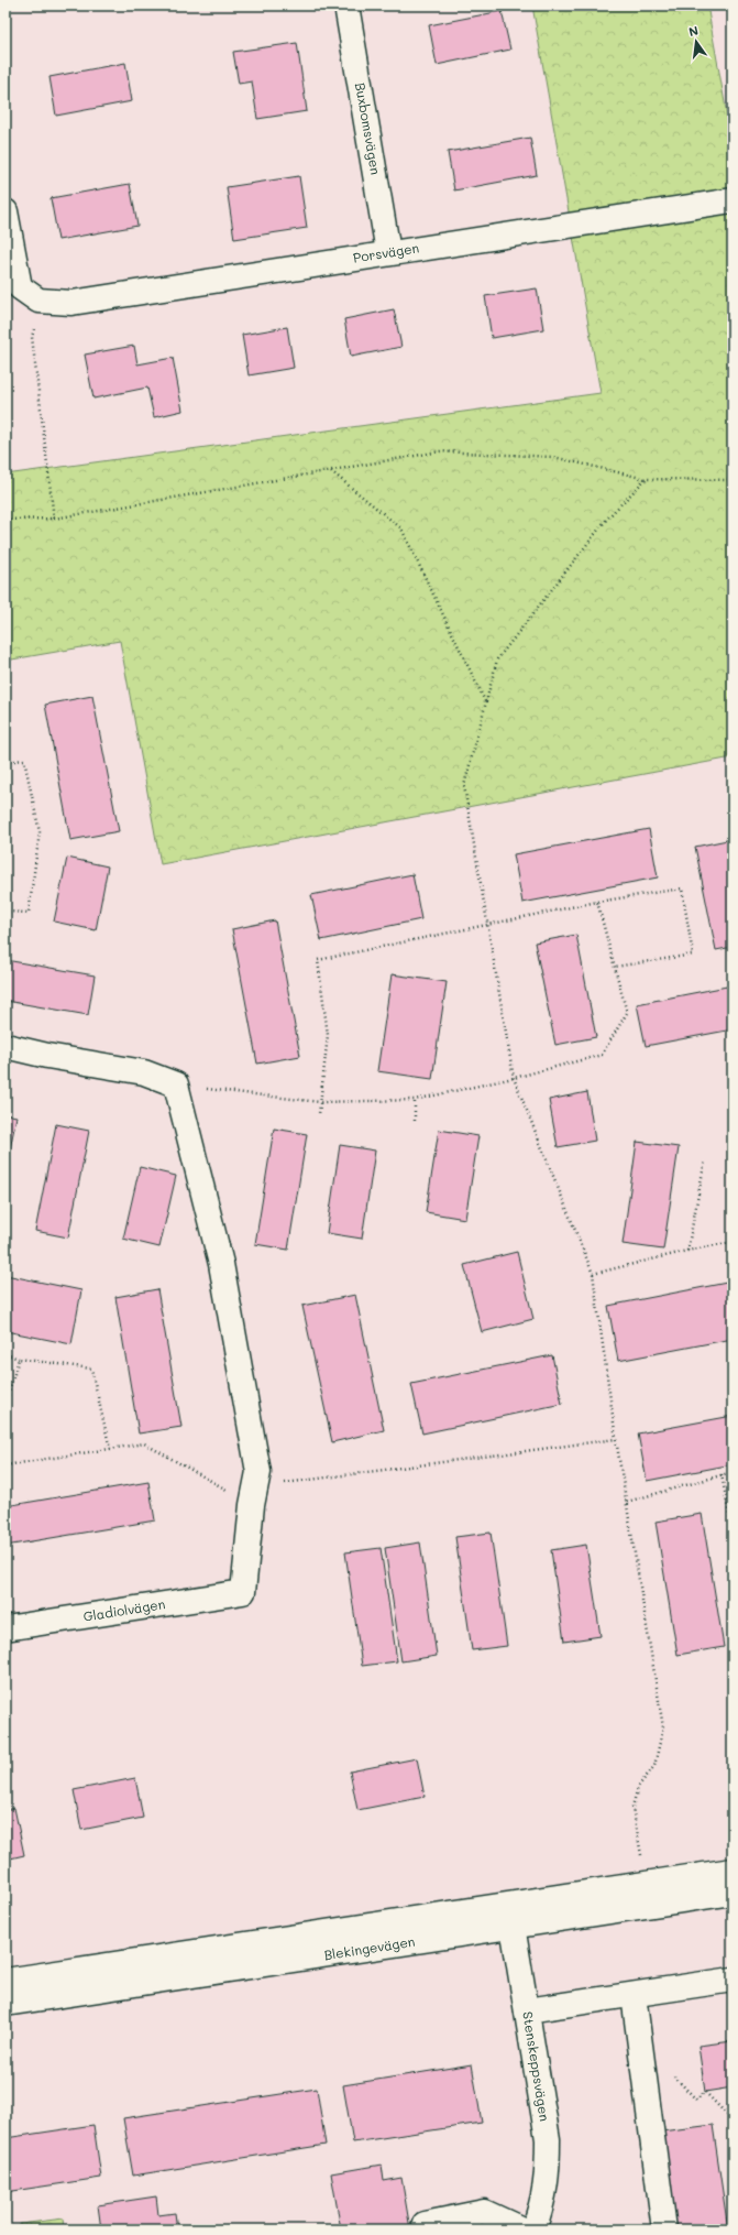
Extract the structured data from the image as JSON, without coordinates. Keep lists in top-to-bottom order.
{
  "streets": {
    "street": [
      "Buxbomsvägen",
      "Porsvägen",
      "Gladiolvägen",
      "Blekingevägen",
      "Stenskeppsvägen"
    ]
  },
  "crossings": [
    ["Buxbomsvägen", "Porsvägen"],
    ["Blekingevägen", "Stenskeppsvägen"]
  ],
  "north": "top"
}
